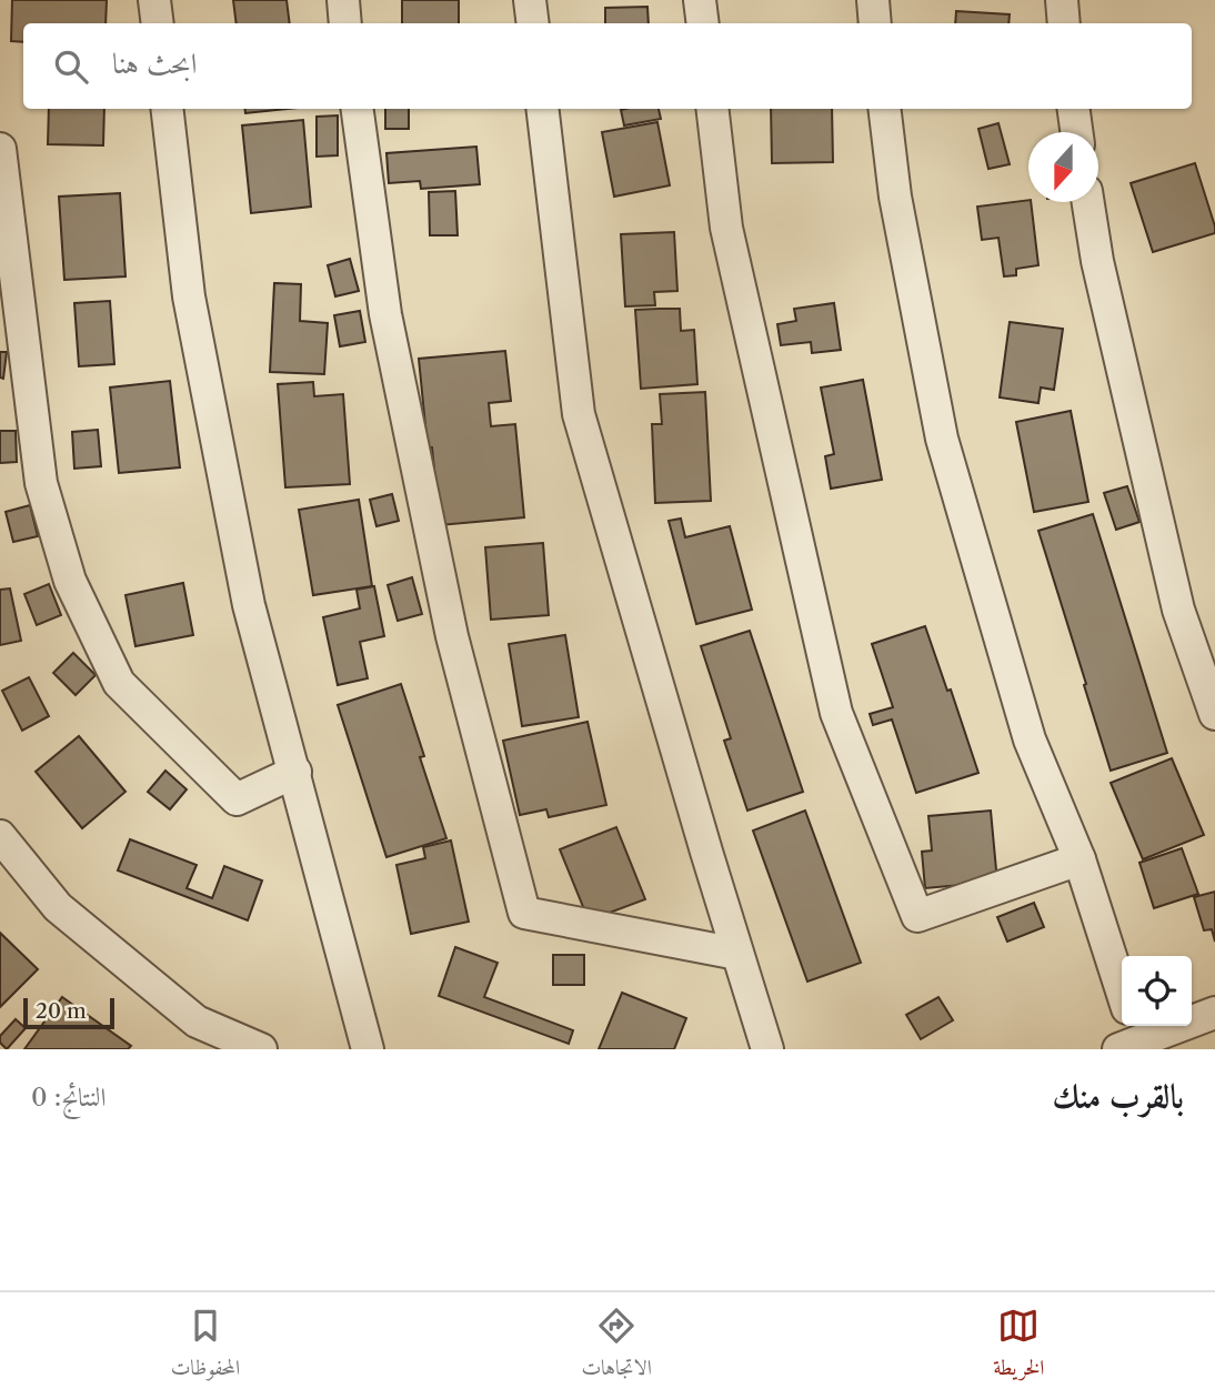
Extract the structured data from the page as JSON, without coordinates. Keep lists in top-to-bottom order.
{
  "scale_bar": "20 m",
  "north": "bottom",
  "page": {
    "search": "ابحث هنا",
    "scale": "20 m",
    "heading": ["بالقرب منك", "النتائج: 0"],
    "nav": ["الخريطة", "الاتجاهات", "المحفوظات"]
  }
}
